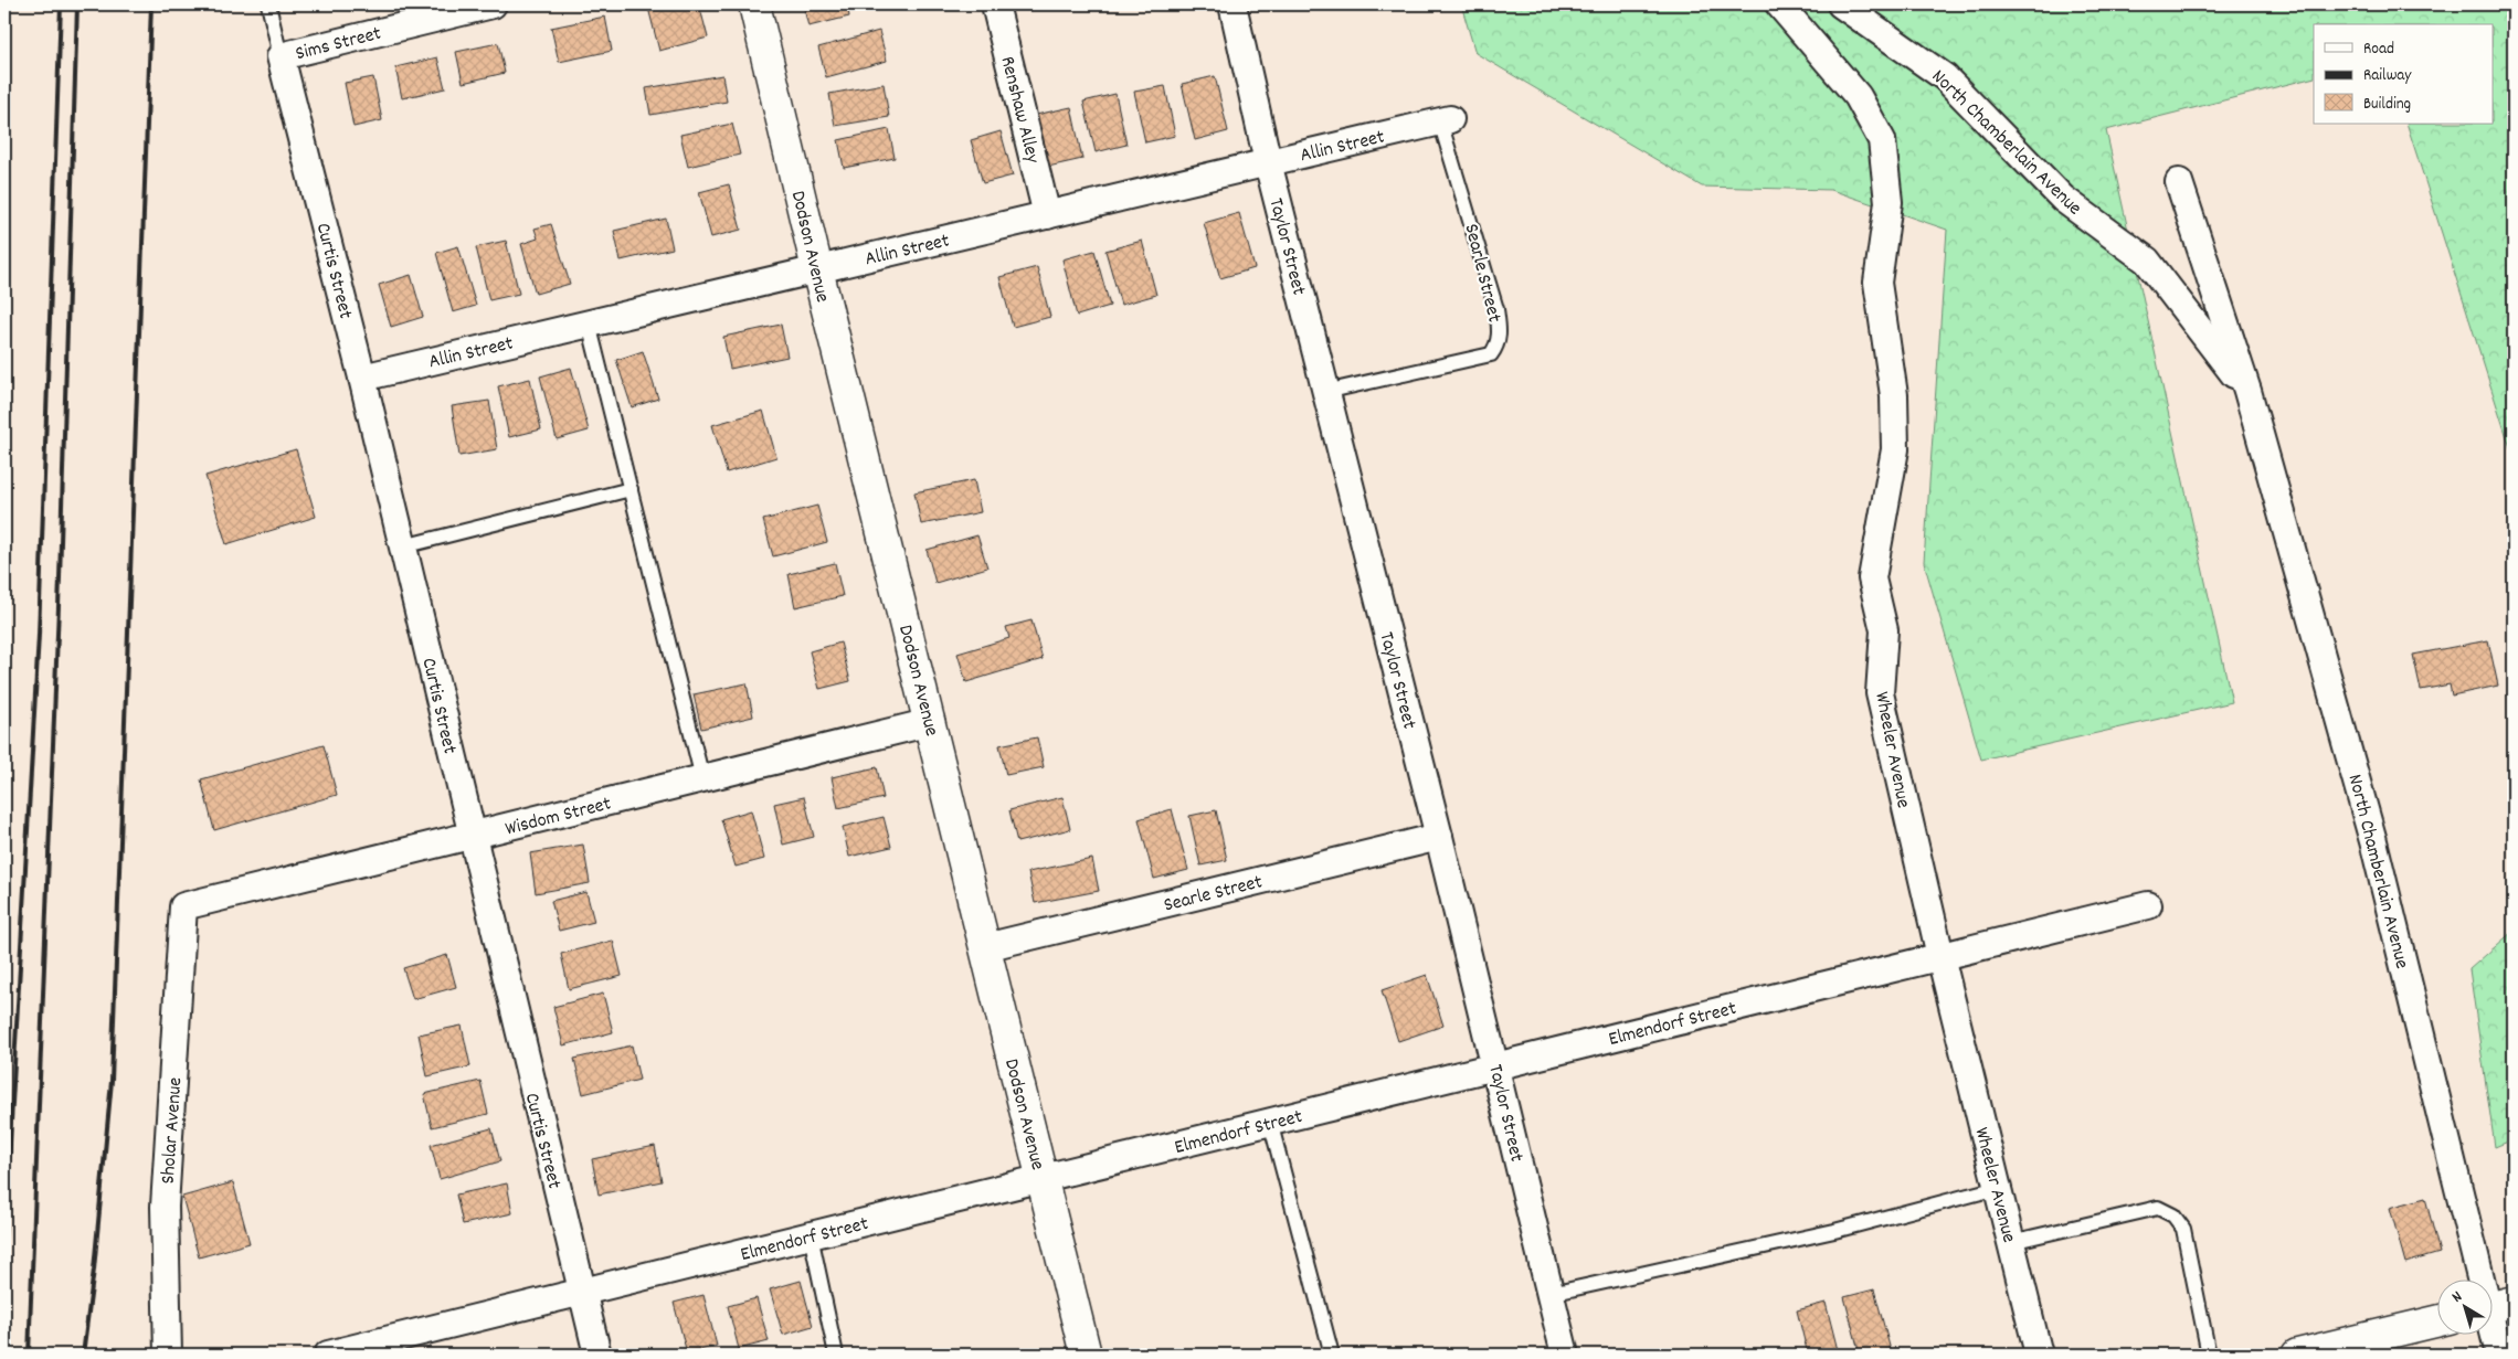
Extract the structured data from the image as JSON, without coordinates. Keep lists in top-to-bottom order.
{
  "streets": {
    "street": [
      "Sims Street",
      "Renshaw Alley",
      "North Chamberlain Avenue",
      "Allin Street",
      "Dodson Avenue",
      "Taylor Street",
      "Curtis Street",
      "Searle Street",
      "Wheeler Avenue",
      "Wisdom Street",
      "Elmendorf Street",
      "Sholar Avenue"
    ]
  },
  "crossings": [
    ["Sims Street", "Curtis Street"],
    ["Renshaw Alley", "Allin Street"],
    ["Allin Street", "Dodson Avenue"],
    ["Allin Street", "Taylor Street"],
    ["Allin Street", "Curtis Street"],
    ["Allin Street", "Searle Street"],
    ["Dodson Avenue", "Searle Street"],
    ["Dodson Avenue", "Wisdom Street"],
    ["Dodson Avenue", "Elmendorf Street"],
    ["Taylor Street", "Searle Street"],
    ["Taylor Street", "Elmendorf Street"],
    ["Curtis Street", "Wisdom Street"],
    ["Curtis Street", "Elmendorf Street"],
    ["Wheeler Avenue", "Elmendorf Street"],
    ["Wisdom Street", "Sholar Avenue"]
  ],
  "legend": ["Road", "Railway", "Building"],
  "north": "top left"
}
